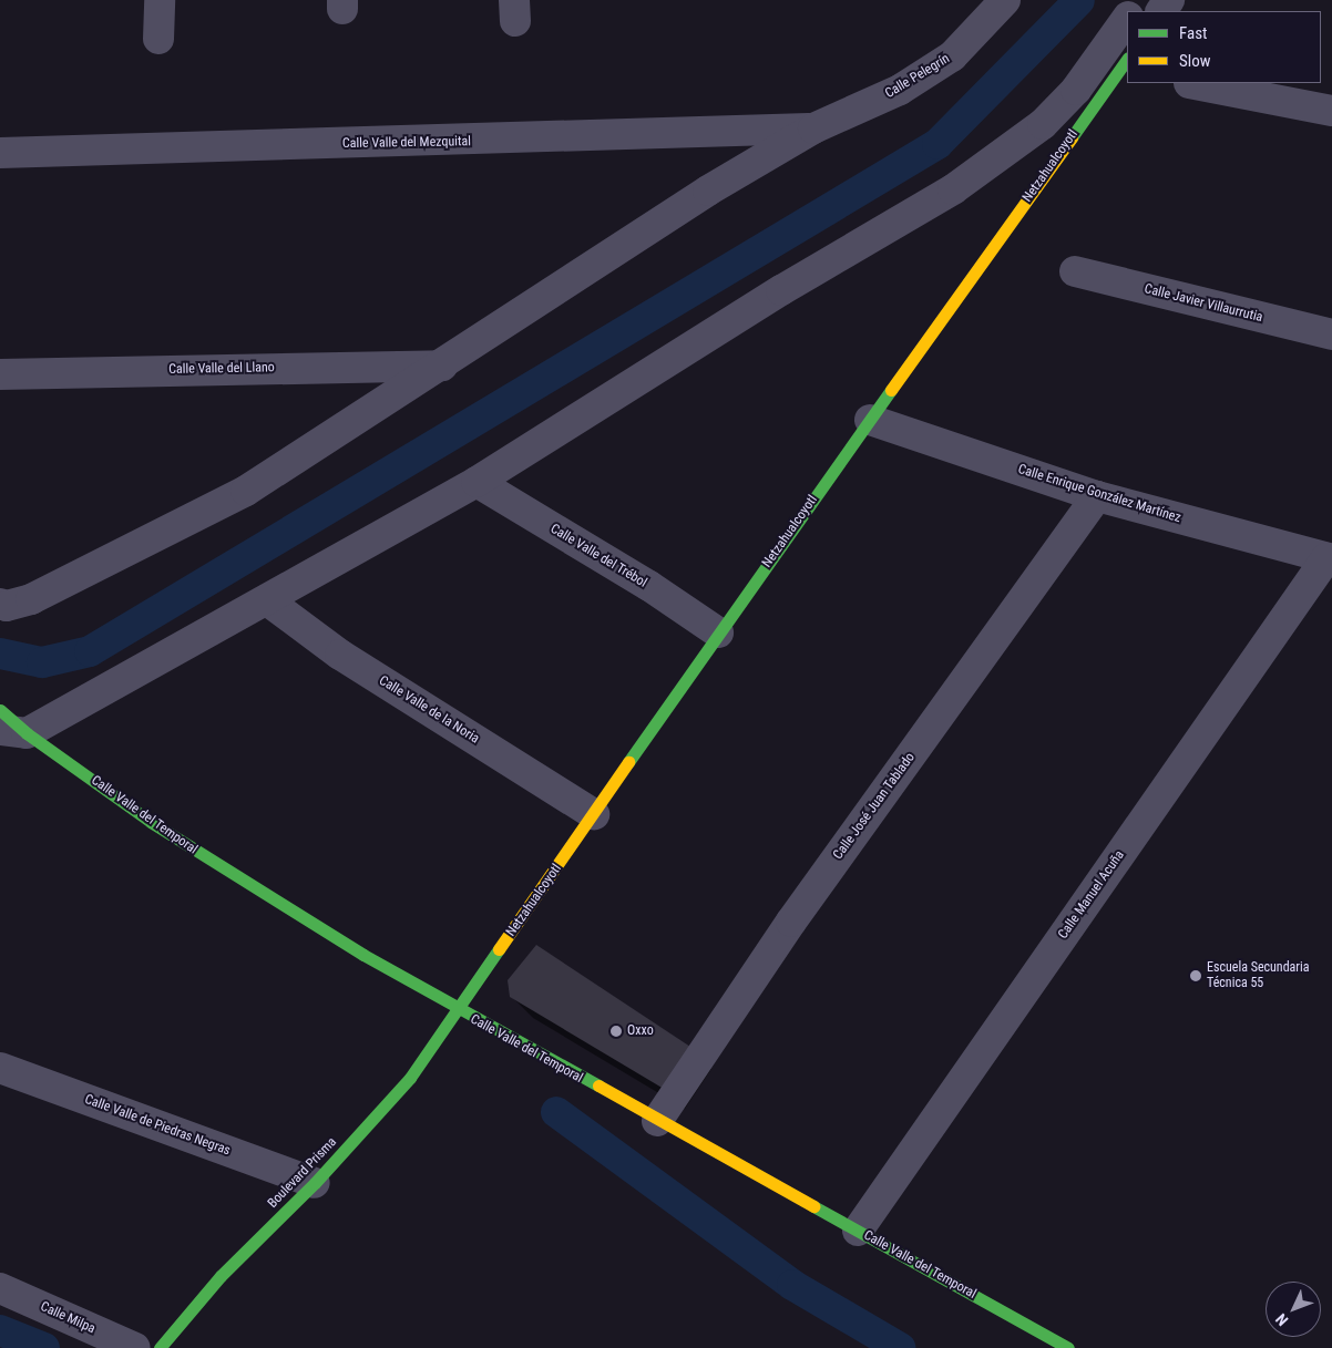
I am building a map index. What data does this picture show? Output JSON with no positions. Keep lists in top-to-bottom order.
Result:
{
  "streets": {
    "street": [
      "Calle Pelegrín",
      "Calle Valle del Mezquital",
      "Netzahualcoyotl",
      "Calle Javier Villaurrutia",
      "Calle Valle del Llano",
      "Calle Enrique González Martínez",
      "Calle Valle del Trébol",
      "Calle Valle de la Noria",
      "Calle José Juan Tablado",
      "Calle Valle del Temporal",
      "Calle Manuel Acuña",
      "Calle Valle de Piedras Negras",
      "Boulevard Prisma",
      "Calle Milpa"
    ]
  },
  "crossings": [
    ["Calle Pelegrín", "Calle Valle del Mezquital"],
    ["Netzahualcoyotl", "Calle Enrique González Martínez"],
    ["Netzahualcoyotl", "Calle Valle del Trébol"],
    ["Netzahualcoyotl", "Calle Valle de la Noria"],
    ["Netzahualcoyotl", "Calle Valle del Temporal"],
    ["Netzahualcoyotl", "Boulevard Prisma"],
    ["Calle Enrique González Martínez", "Calle José Juan Tablado"],
    ["Calle Enrique González Martínez", "Calle Manuel Acuña"],
    ["Calle José Juan Tablado", "Calle Valle del Temporal"],
    ["Calle Valle del Temporal", "Calle Manuel Acuña"],
    ["Calle Valle del Temporal", "Boulevard Prisma"],
    ["Calle Valle de Piedras Negras", "Boulevard Prisma"]
  ],
  "places": ["Escuela Secundaria Técnica 55", "Oxxo"],
  "legend": ["Fast", "Slow"],
  "north": "bottom left"
}
